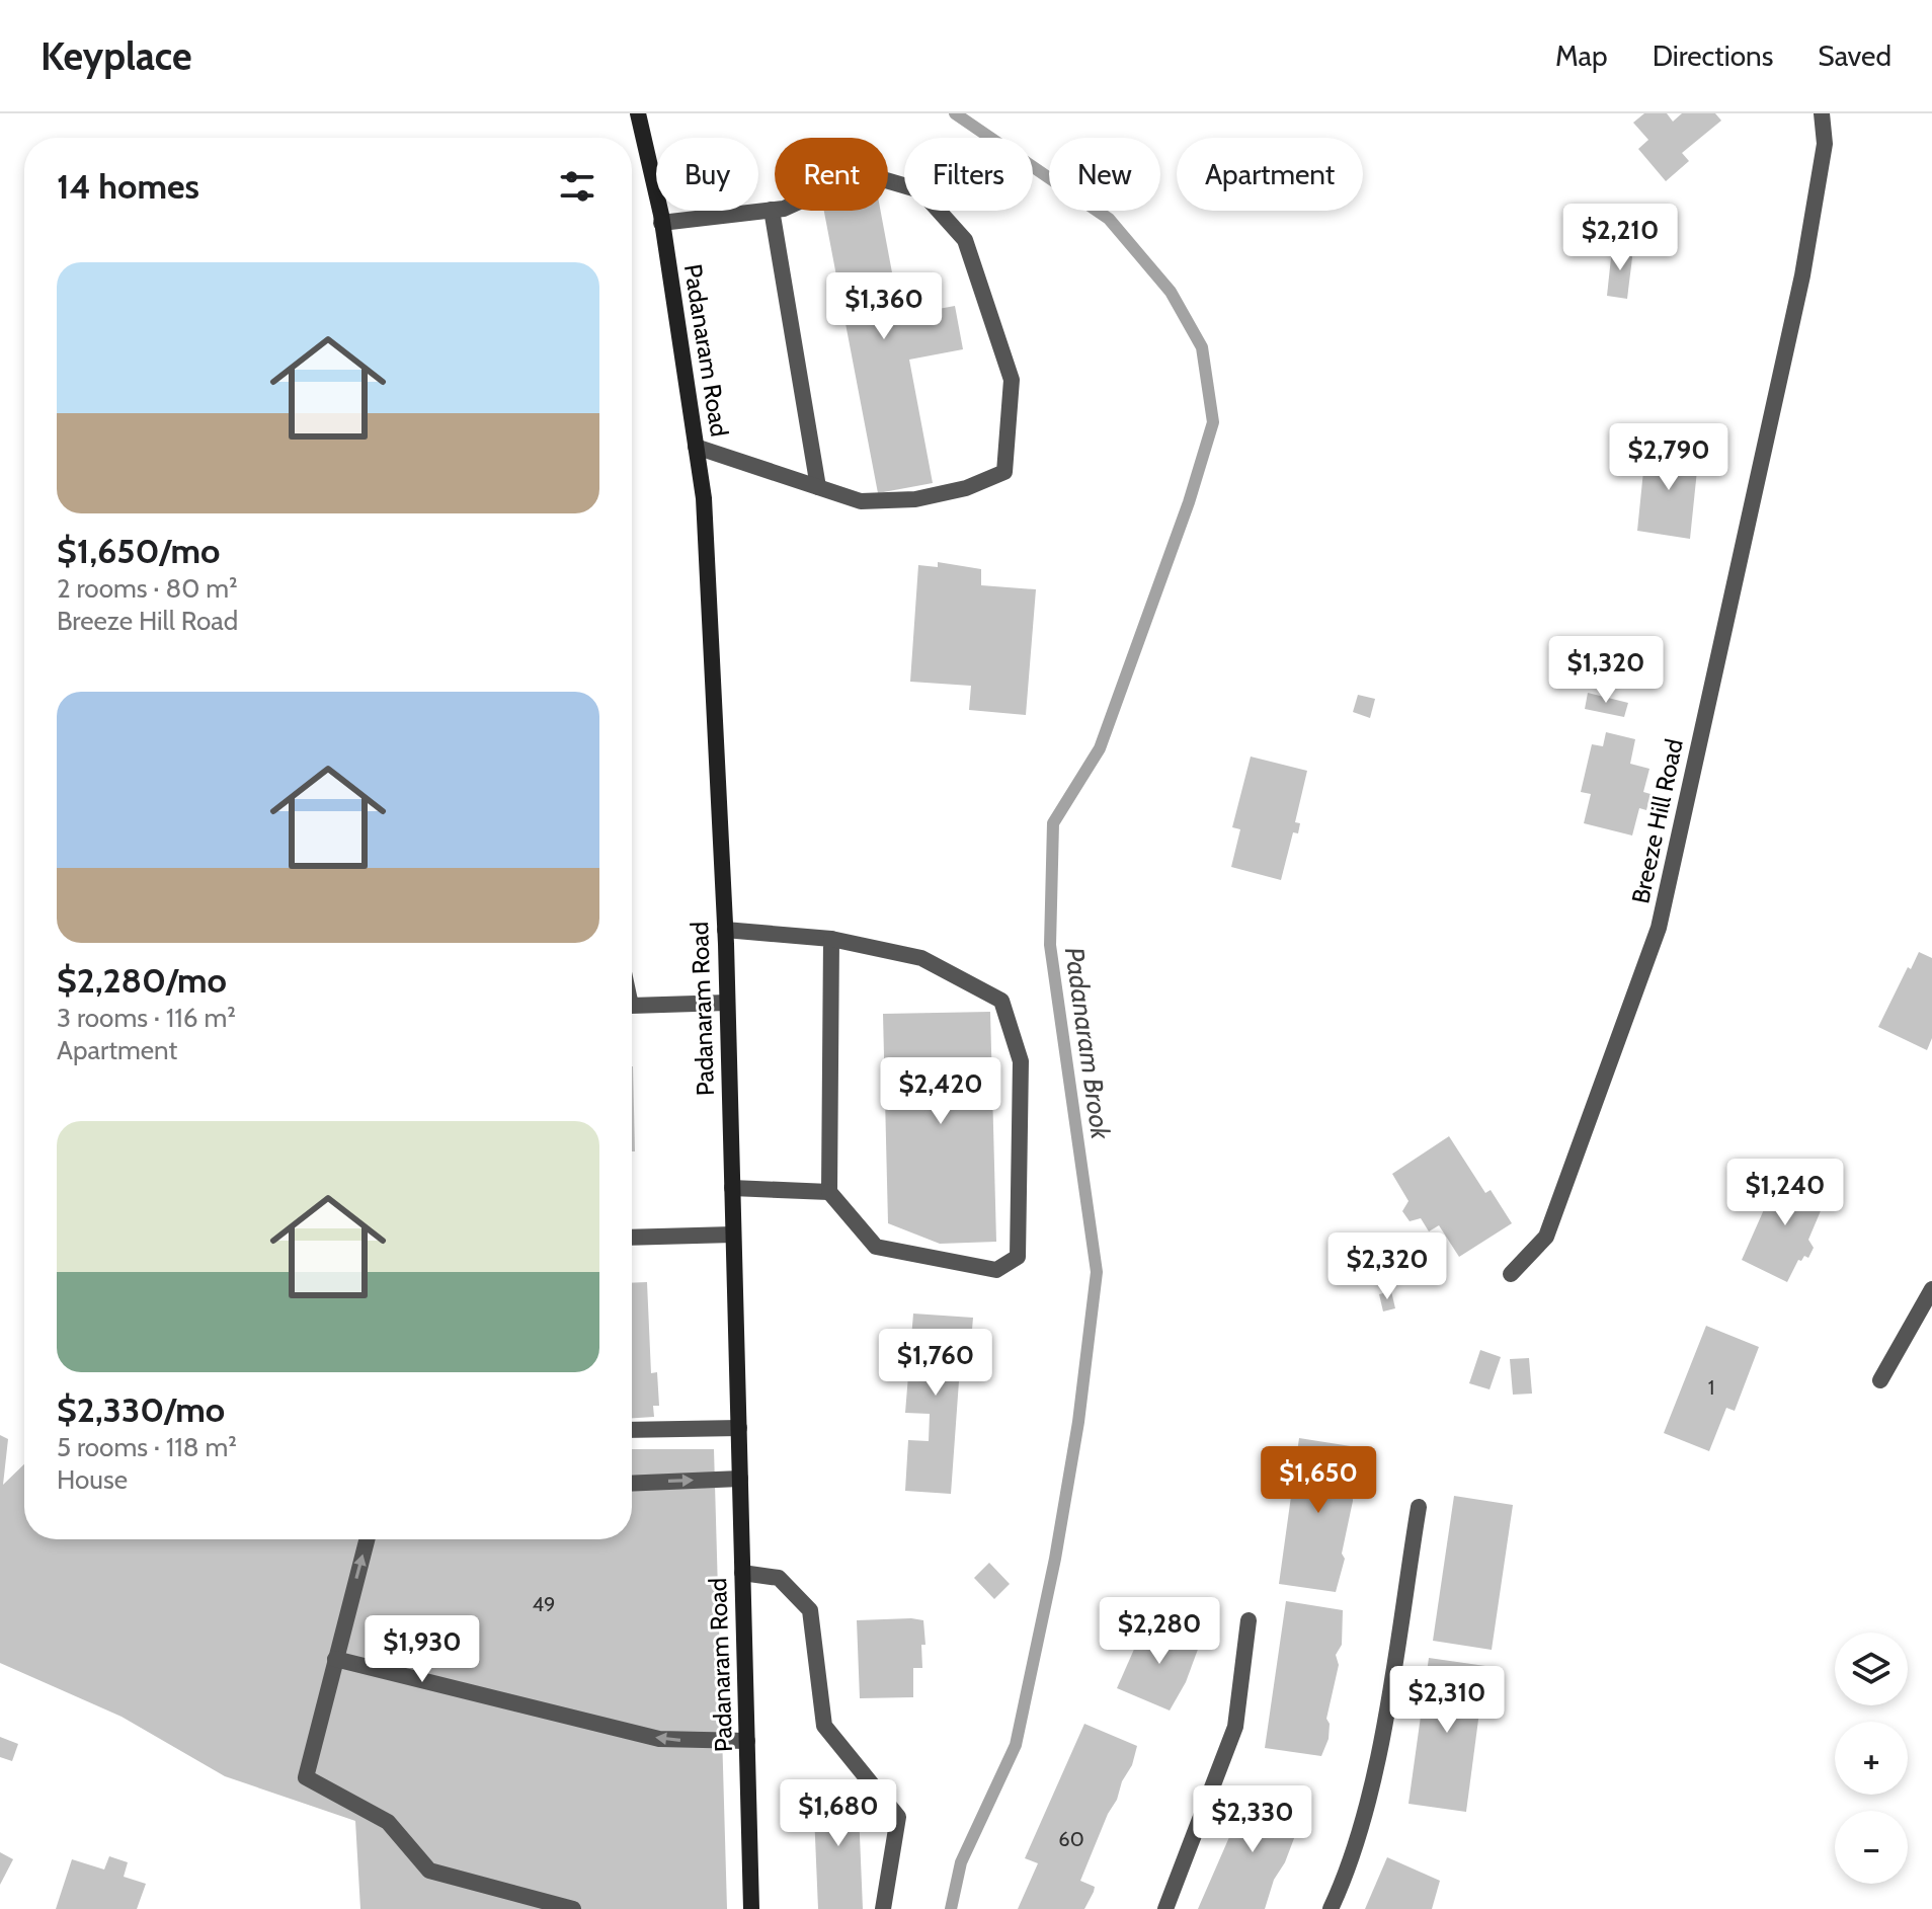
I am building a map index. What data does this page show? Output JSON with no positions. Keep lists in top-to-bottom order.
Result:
{
  "streets": {
    "main road": ["Padanaram Road"],
    "street": ["Breeze Hill Road"]
  },
  "water": ["Padanaram Brook"],
  "house_numbers": ["1", "49", "60"],
  "page": {
    "header": "Keyplace",
    "nav": ["Map", "Directions", "Saved"],
    "chip": [
      "Buy",
      "Rent",
      "Filters",
      "New",
      "Apartment"
    ],
    "heading": "14 homes",
    "price": [
      "$2,210",
      "$1,360",
      "$2,790",
      "$1,320",
      "$2,420",
      "$1,240",
      "$2,320",
      "$1,760",
      "$1,650",
      "$2,280",
      "$1,930",
      "$2,310",
      "$1,680",
      "$2,330"
    ],
    "list": [
      {
        "name": "$1,650/mo",
        "note": "2 rooms · 80 m² · Breeze Hill Road"
      },
      {
        "name": "$2,280/mo",
        "note": "3 rooms · 116 m² · Apartment"
      },
      {
        "name": "$2,330/mo",
        "note": "5 rooms · 118 m² · House"
      }
    ],
    "map_buttons": ["+", "−"]
  }
}
